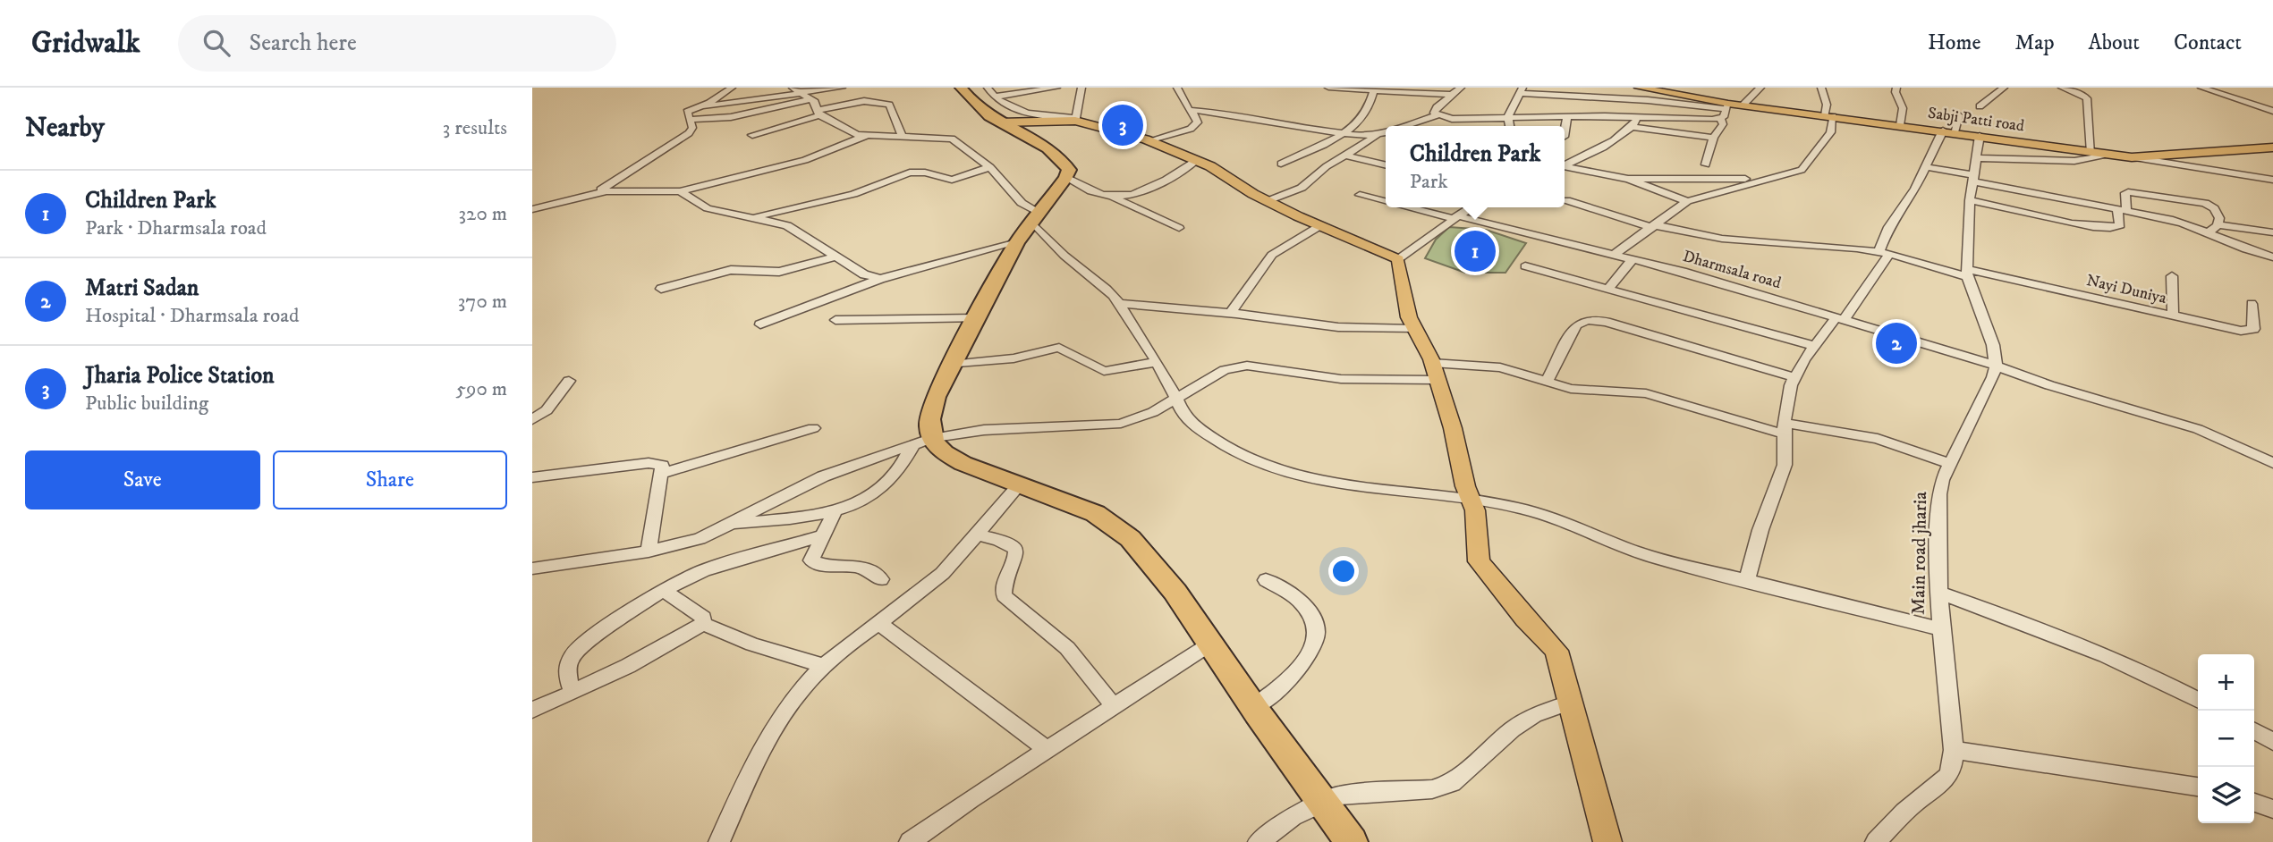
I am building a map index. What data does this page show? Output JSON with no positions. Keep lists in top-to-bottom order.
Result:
{
  "streets": {
    "main road": ["Sabji Patti road"],
    "street": ["Dharmsala road", "Nayi Duniya", "Main road jharia"]
  },
  "crossings": [
    ["Dharmsala road", "Main road jharia"]
  ],
  "page": {
    "header": "Gridwalk",
    "search": "Search here",
    "nav": [
      "Home",
      "Map",
      "About",
      "Contact"
    ],
    "heading": ["Nearby", "3 results"],
    "pins": ["3", "1", "2"],
    "popup": ["Children Park", "Park"],
    "list": [
      {
        "mark": "1",
        "name": "Children Park",
        "note": "Park · Dharmsala road",
        "value": "320 m"
      },
      {
        "mark": "2",
        "name": "Matri Sadan",
        "note": "Hospital · Dharmsala road",
        "value": "370 m"
      },
      {
        "mark": "3",
        "name": "Jharia Police Station",
        "note": "Public building",
        "value": "590 m"
      }
    ],
    "buttons": ["Save", "Share"],
    "map_buttons": ["+", "−"]
  }
}
